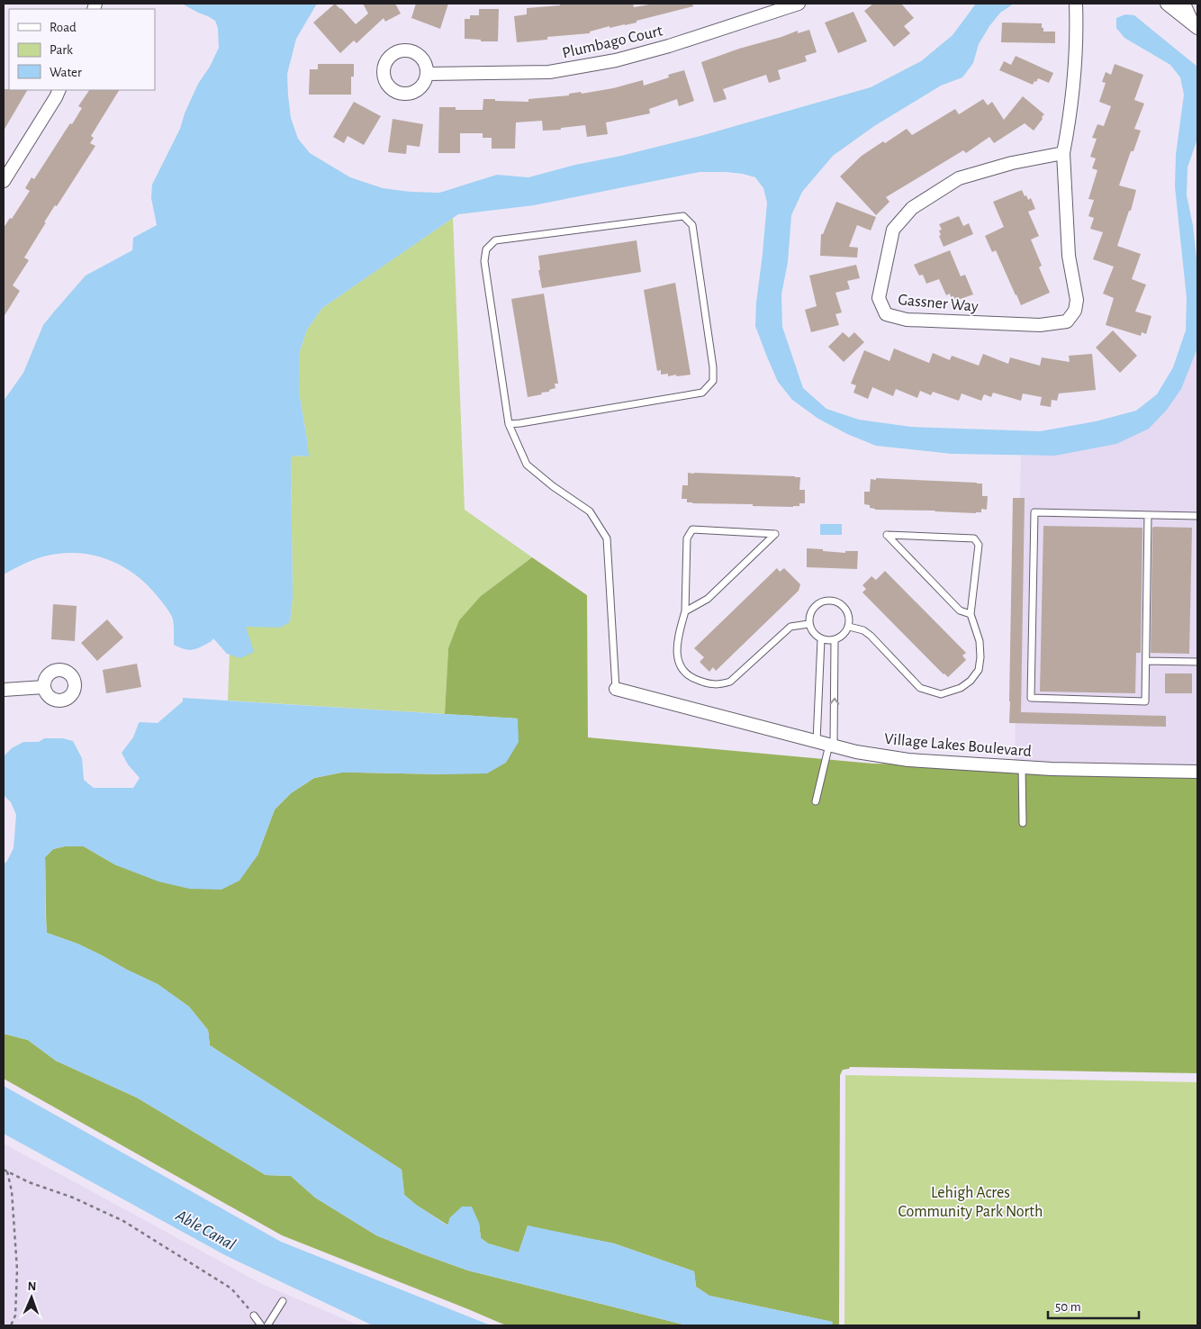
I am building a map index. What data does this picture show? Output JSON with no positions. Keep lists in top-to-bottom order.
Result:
{
  "streets": {
    "street": ["Plumbago Court", "Gassner Way", "Village Lakes Boulevard"]
  },
  "water": ["Able Canal"],
  "parks": ["Lehigh Acres Community Park North"],
  "legend": ["Road", "Park", "Water"],
  "scale_bar": "50 m",
  "north": "top"
}
